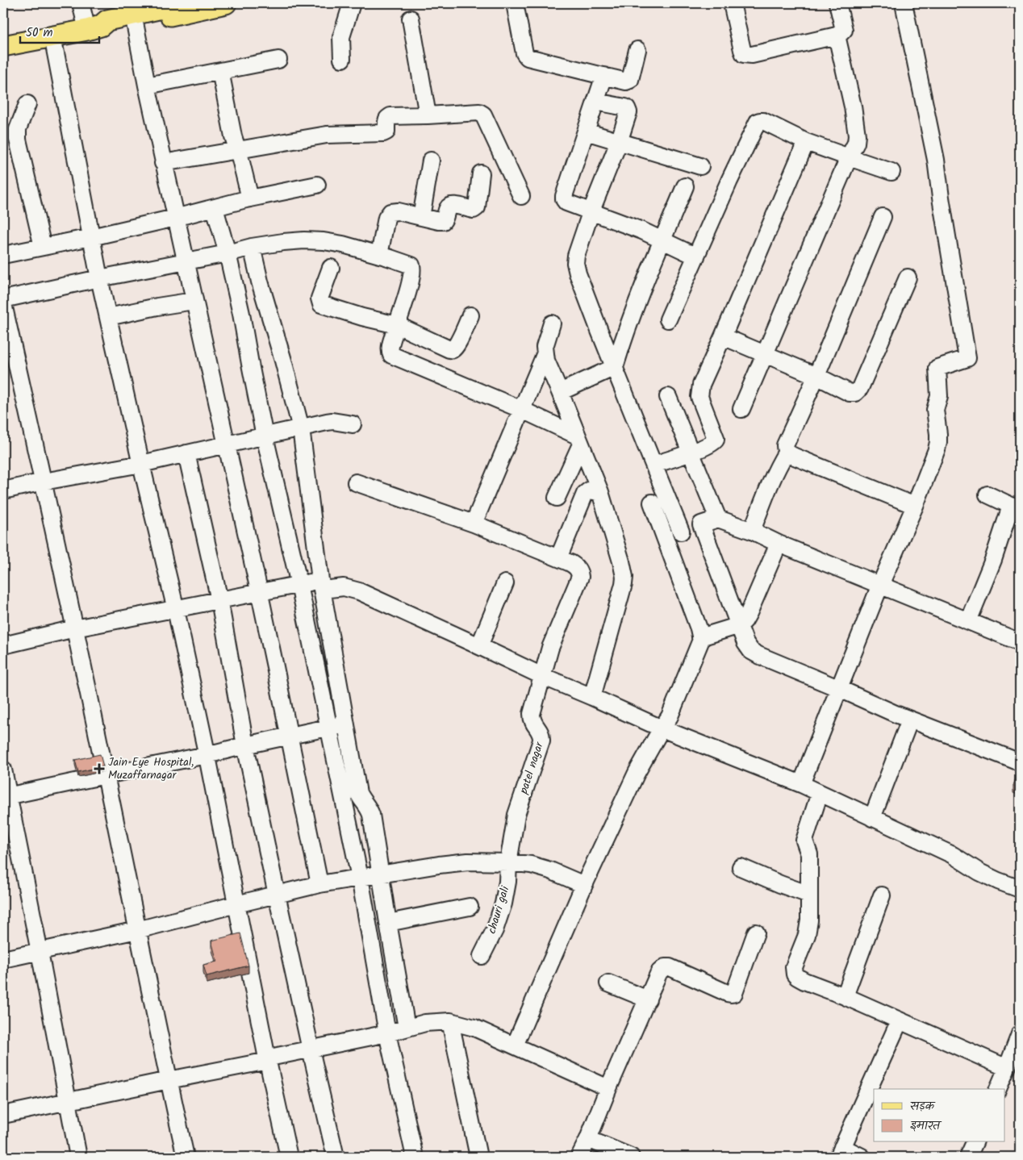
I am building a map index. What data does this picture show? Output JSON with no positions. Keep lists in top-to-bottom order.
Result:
{
  "streets": {
    "street": ["patel nagar", "chauri gali"]
  },
  "crossings": [
    ["patel nagar", "chauri gali"]
  ],
  "places": {
    "health": ["Jain Eye Hospital, Muzaffarnagar"]
  },
  "legend": ["सड़क", "इमारत"],
  "scale_bar": "50 m"
}
